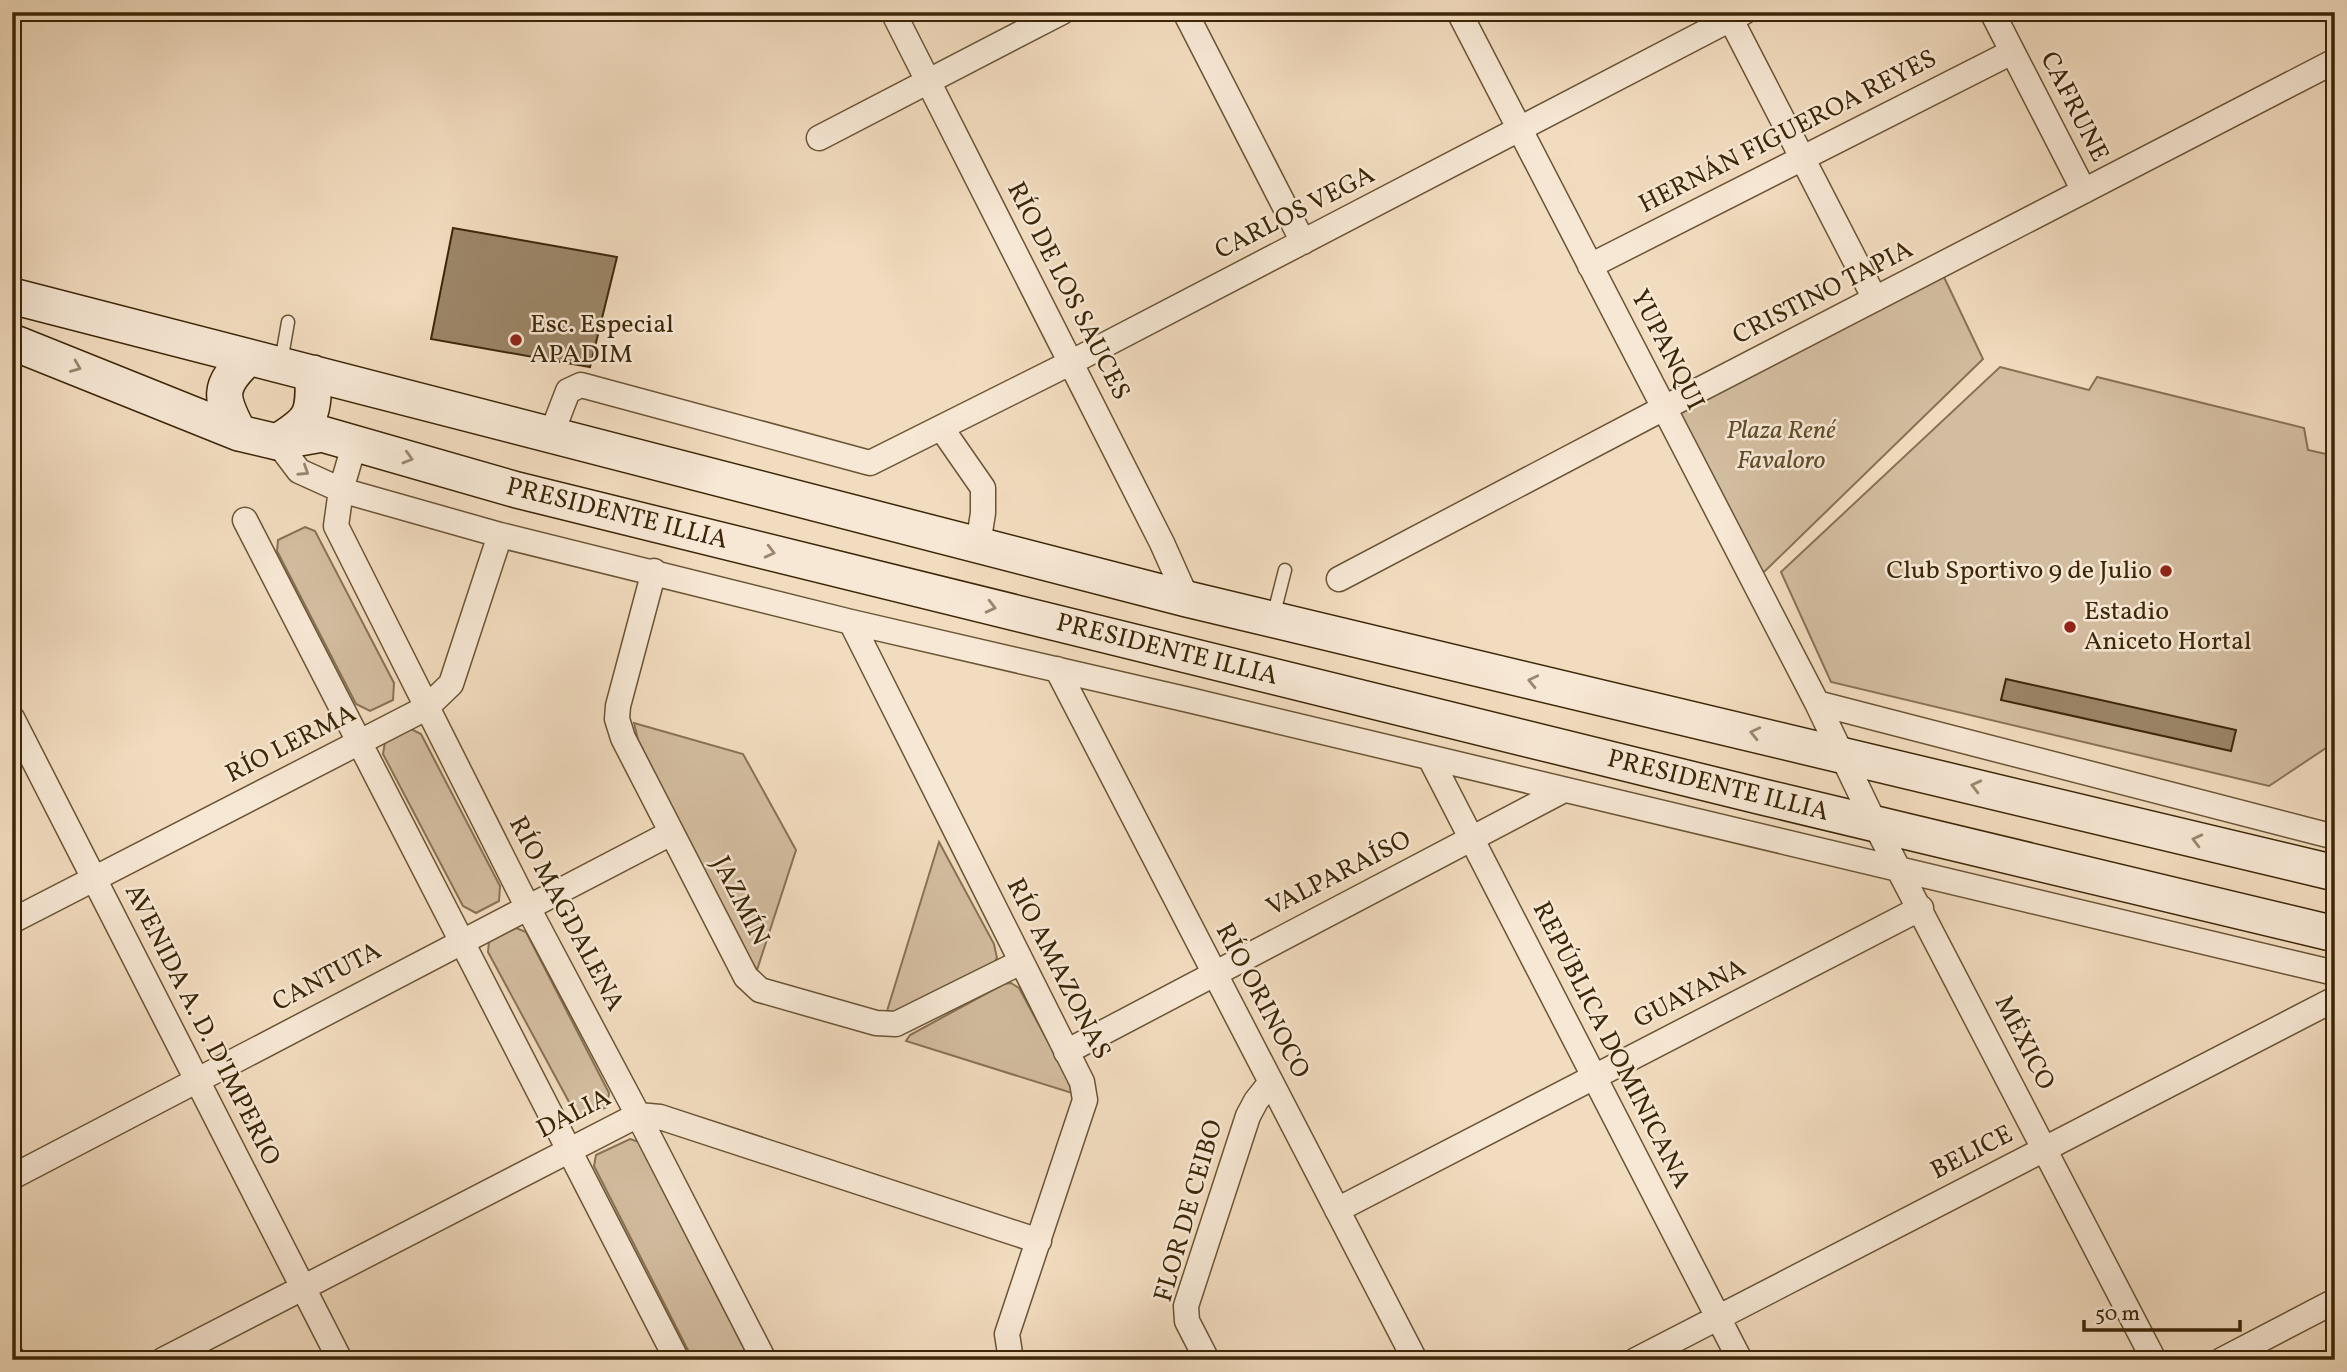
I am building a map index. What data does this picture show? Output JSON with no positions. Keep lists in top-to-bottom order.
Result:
{
  "streets": {
    "main road": ["PRESIDENTE ILLIA"],
    "street": [
      "CAFRUNE",
      "HERNÁN FIGUEROA REYES",
      "CARLOS VEGA",
      "RÍO DE LOS SAUCES",
      "CRISTINO TAPIA",
      "YUPANQUI",
      "RÍO LERMA",
      "VALPARAÍSO",
      "JAZMÍN",
      "RÍO MAGDALENA",
      "RÍO AMAZONAS",
      "CANTUTA",
      "GUAYANA",
      "RÍO ORINOCO",
      "AVENIDA A. D. D'IMPERIO",
      "MÉXICO",
      "REPÚBLICA DOMINICANA",
      "DALIA",
      "BELICE",
      "FLOR DE CEIBO"
    ]
  },
  "crossings": [
    ["CAFRUNE", "HERNÁN FIGUEROA REYES"],
    ["CAFRUNE", "CRISTINO TAPIA"],
    ["HERNÁN FIGUEROA REYES", "YUPANQUI"],
    ["CARLOS VEGA", "RÍO DE LOS SAUCES"],
    ["CARLOS VEGA", "YUPANQUI"],
    ["CARLOS VEGA", "PRESIDENTE ILLIA"],
    ["RÍO DE LOS SAUCES", "PRESIDENTE ILLIA"],
    ["CRISTINO TAPIA", "YUPANQUI"],
    ["YUPANQUI", "PRESIDENTE ILLIA"],
    ["YUPANQUI", "MÉXICO"],
    ["PRESIDENTE ILLIA", "RÍO MAGDALENA"],
    ["PRESIDENTE ILLIA", "MÉXICO"],
    ["RÍO LERMA", "RÍO MAGDALENA"],
    ["RÍO LERMA", "AVENIDA A. D. D'IMPERIO"],
    ["VALPARAÍSO", "RÍO AMAZONAS"],
    ["VALPARAÍSO", "RÍO ORINOCO"],
    ["VALPARAÍSO", "REPÚBLICA DOMINICANA"],
    ["JAZMÍN", "RÍO AMAZONAS"],
    ["JAZMÍN", "CANTUTA"],
    ["RÍO MAGDALENA", "CANTUTA"],
    ["RÍO MAGDALENA", "DALIA"],
    ["RÍO AMAZONAS", "DALIA"],
    ["CANTUTA", "AVENIDA A. D. D'IMPERIO"],
    ["GUAYANA", "RÍO ORINOCO"],
    ["GUAYANA", "MÉXICO"],
    ["GUAYANA", "REPÚBLICA DOMINICANA"],
    ["RÍO ORINOCO", "FLOR DE CEIBO"],
    ["AVENIDA A. D. D'IMPERIO", "DALIA"],
    ["MÉXICO", "BELICE"],
    ["REPÚBLICA DOMINICANA", "BELICE"]
  ],
  "parks": ["Plaza René Favaloro"],
  "places": ["Esc. Especial APADIM", "Club Sportivo 9 de Julio", "Estadio Aniceto Hortal"],
  "scale_bar": "50 m"
}
